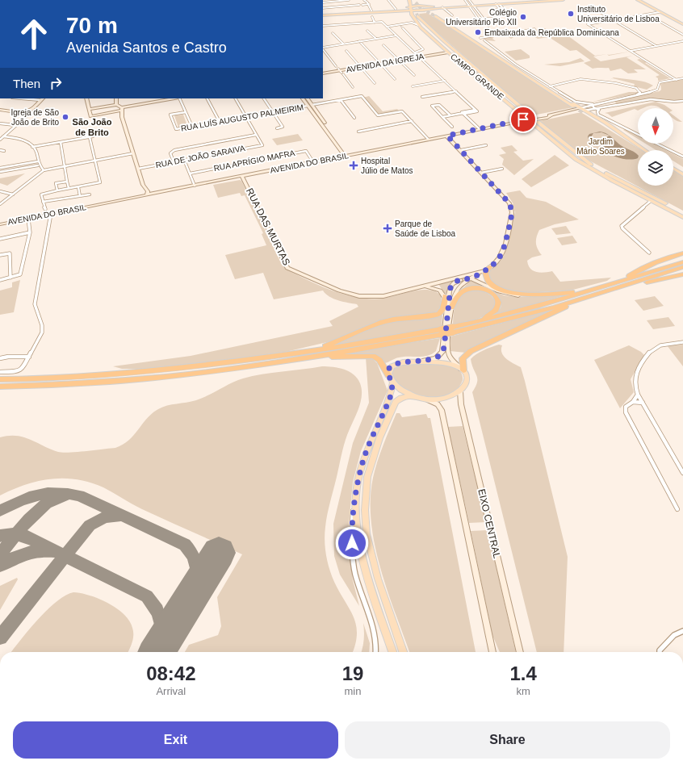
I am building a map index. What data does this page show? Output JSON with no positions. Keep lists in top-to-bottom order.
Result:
{
  "streets": {
    "main road": ["CAMPO GRANDE"],
    "street": [
      "AVENIDA DA IGREJA",
      "RUA LUÍS AUGUSTO PALMEIRIM",
      "RUA DE JOÃO SARAIVA",
      "RUA APRÍGIO MAFRA",
      "AVENIDA DO BRASIL",
      "RUA DAS MURTAS",
      "EIXO CENTRAL"
    ]
  },
  "crossings": [
    ["AVENIDA DA IGREJA", "CAMPO GRANDE"],
    ["CAMPO GRANDE", "AVENIDA DO BRASIL"],
    ["RUA APRÍGIO MAFRA", "AVENIDA DO BRASIL"],
    ["AVENIDA DO BRASIL", "RUA DAS MURTAS"]
  ],
  "districts": ["São João de Brito"],
  "parks": ["Jardim Mário Soares"],
  "places": {
    "other": [
      "Instituto Universitário de Lisboa",
      "Colégio Universitário Pio XII",
      "Embaixada da República Dominicana",
      "Igreja de São João de Brito"
    ],
    "health": ["Hospital Júlio de Matos", "Parque de Saúde de Lisboa"]
  },
  "north": "bottom",
  "page": {
    "turn": ["70 m", "Avenida Santos e Castro"],
    "then": "Then",
    "eta": [
      "08:42",
      "Arrival",
      "19",
      "min",
      "1.4",
      "km"
    ],
    "buttons": ["Exit", "Share"]
  }
}
